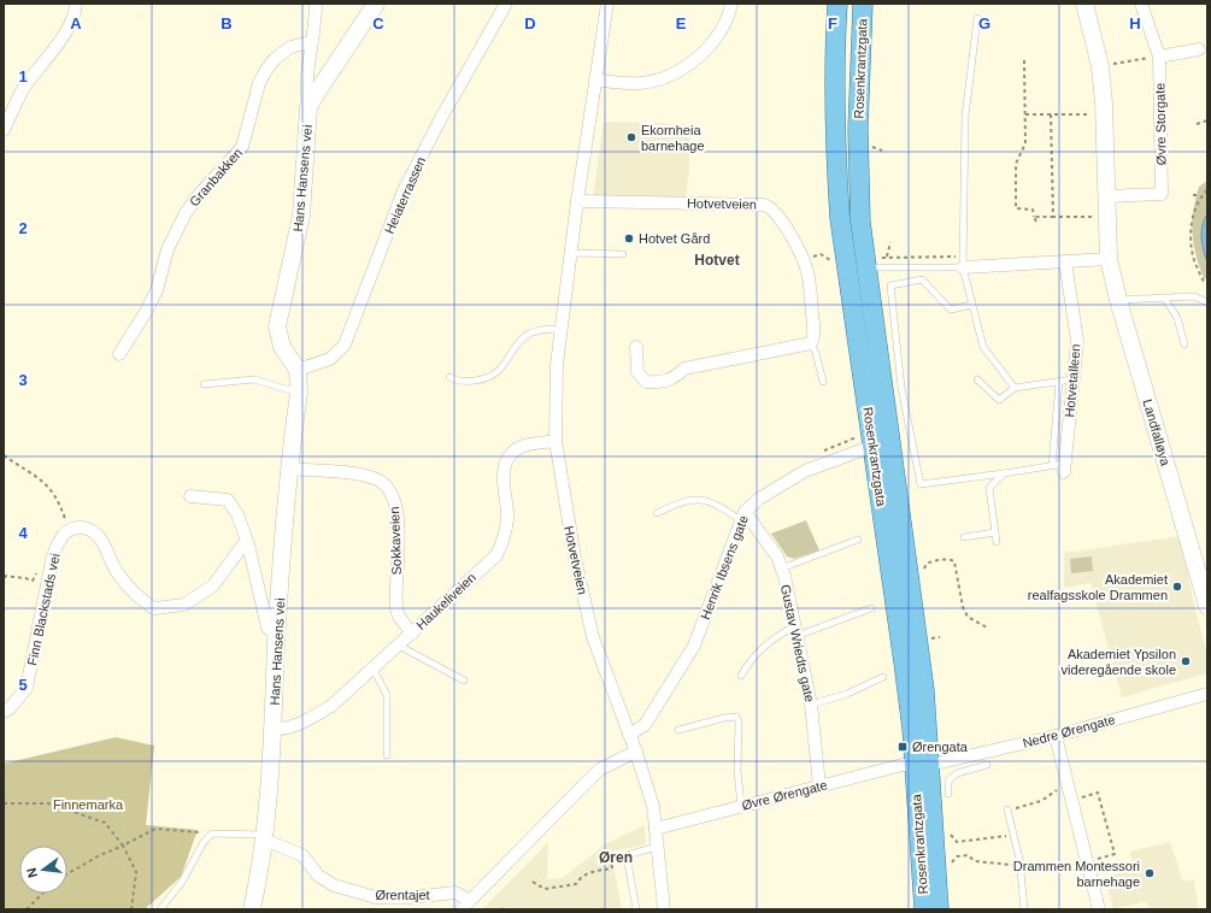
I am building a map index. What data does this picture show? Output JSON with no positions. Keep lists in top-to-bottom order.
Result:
{
  "streets": {
    "main road": ["Rosenkrantzgata", "Hans Hansens vei", "Landfalløya"],
    "street": [
      "Øvre Storgate",
      "Granbakken",
      "Heiaterrassen",
      "Hotvetveien",
      "Hotvetalleen",
      "Sokkaveien",
      "Henrik Ibsens gate",
      "Haukeliveien",
      "Finn Blackstads vei",
      "Gustav Wriedts gate",
      "Nedre Ørengate",
      "Øvre Ørengate",
      "Ørentajet"
    ]
  },
  "crossings": [
    ["Rosenkrantzgata", "Henrik Ibsens gate"],
    ["Rosenkrantzgata", "Nedre Ørengate"],
    ["Rosenkrantzgata", "Øvre Ørengate"],
    ["Hans Hansens vei", "Heiaterrassen"],
    ["Hans Hansens vei", "Sokkaveien"],
    ["Hans Hansens vei", "Haukeliveien"],
    ["Hans Hansens vei", "Ørentajet"],
    ["Hotvetveien", "Henrik Ibsens gate"],
    ["Hotvetveien", "Haukeliveien"],
    ["Hotvetveien", "Øvre Ørengate"],
    ["Sokkaveien", "Haukeliveien"],
    ["Henrik Ibsens gate", "Gustav Wriedts gate"],
    ["Gustav Wriedts gate", "Øvre Ørengate"],
    ["Nedre Ørengate", "Øvre Ørengate"]
  ],
  "districts": ["Hotvet", "Øren"],
  "parks": ["Finnemarka"],
  "places": {
    "other": [
      "Ekornheia barnehage",
      "Hotvet Gård",
      "Akademiet realfagsskole Drammen",
      "Akademiet Ypsilon videregående skole",
      "Drammen Montessori barnehage"
    ],
    "transit": ["Ørengata"]
  },
  "north": "left",
  "grid": {
    "columns": [
      "A",
      "B",
      "C",
      "D",
      "E",
      "F",
      "G",
      "H"
    ],
    "rows": [
      "1",
      "2",
      "3",
      "4",
      "5"
    ]
  }
}
